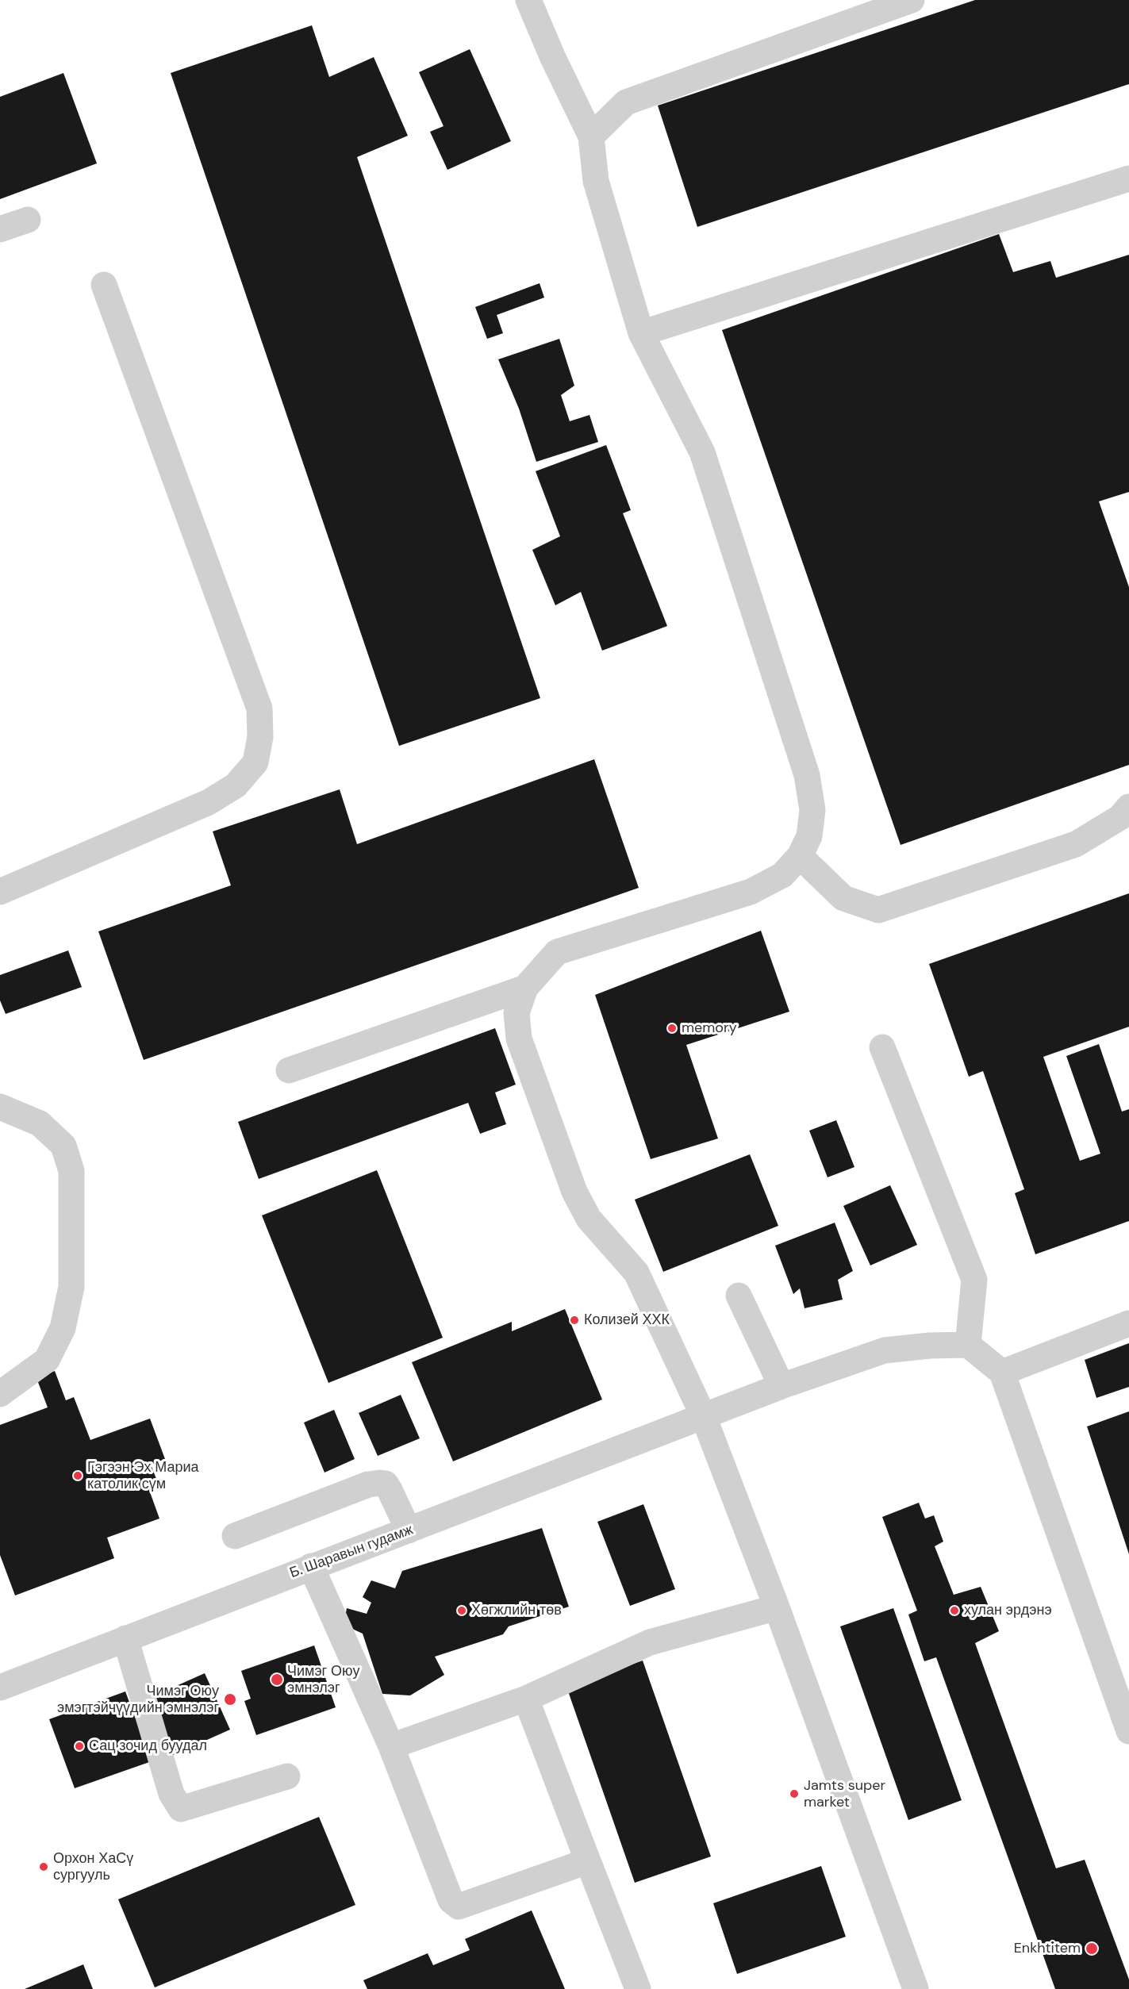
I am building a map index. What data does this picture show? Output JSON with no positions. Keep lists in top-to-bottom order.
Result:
{
  "streets": {
    "street": ["Б. Шаравын гудамж"]
  },
  "places": [
    "memory",
    "Колизей ХХК",
    "Гэгээн Эх Мариа католик сүм",
    "Хөгжлийн төв",
    "хулан эрдэнэ",
    "Чимэг Оюу эмнэлэг",
    "Чимэг Оюу эмэгтэйчүүдийн эмнэлэг",
    "Сац зочид буудал",
    "Jamts super market",
    "Орхон ХаСү сургууль",
    "Enkhtitem"
  ]
}
